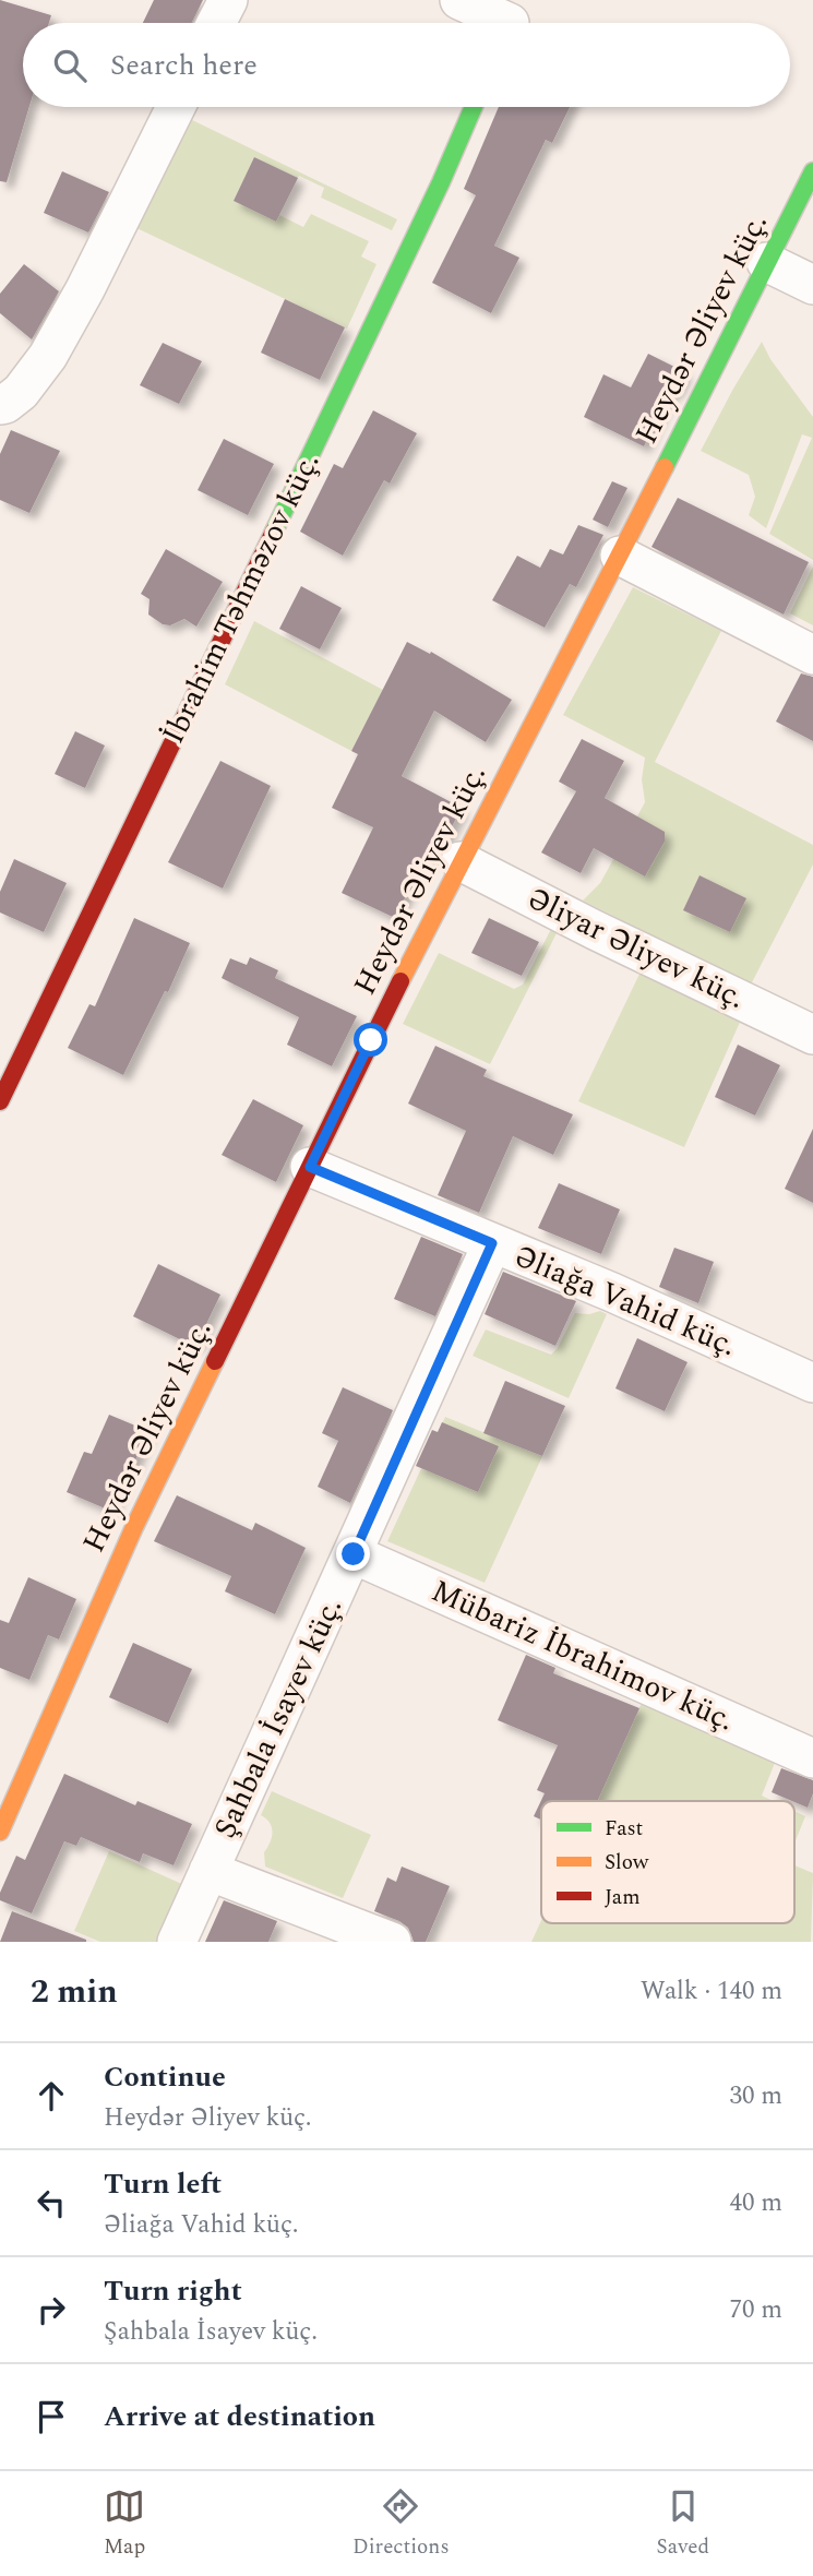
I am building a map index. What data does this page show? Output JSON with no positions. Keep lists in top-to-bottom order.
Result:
{
  "streets": {
    "street": [
      "Heydər Əliyev küç.",
      "İbrahim Təhməzov küç.",
      "Əliyar Əliyev küç.",
      "Əliağa Vahid küç.",
      "Mübariz İbrahimov küç.",
      "Şahbala İsayev küç."
    ]
  },
  "crossings": [
    ["Heydər Əliyev küç.", "Əliyar Əliyev küç."],
    ["Heydər Əliyev küç.", "Əliağa Vahid küç."],
    ["Əliağa Vahid küç.", "Şahbala İsayev küç."],
    ["Mübariz İbrahimov küç.", "Şahbala İsayev küç."]
  ],
  "legend": ["Fast", "Slow", "Jam"],
  "page": {
    "search": "Search here",
    "heading": ["2 min", "Walk · 140 m"],
    "list": [
      ["Continue", "Heydər Əliyev küç.", "30 m"],
      ["Turn left", "Əliağa Vahid küç.", "40 m"],
      ["Turn right", "Şahbala İsayev küç.", "70 m"],
      "Arrive at destination"
    ],
    "nav": ["Map", "Directions", "Saved"]
  }
}
